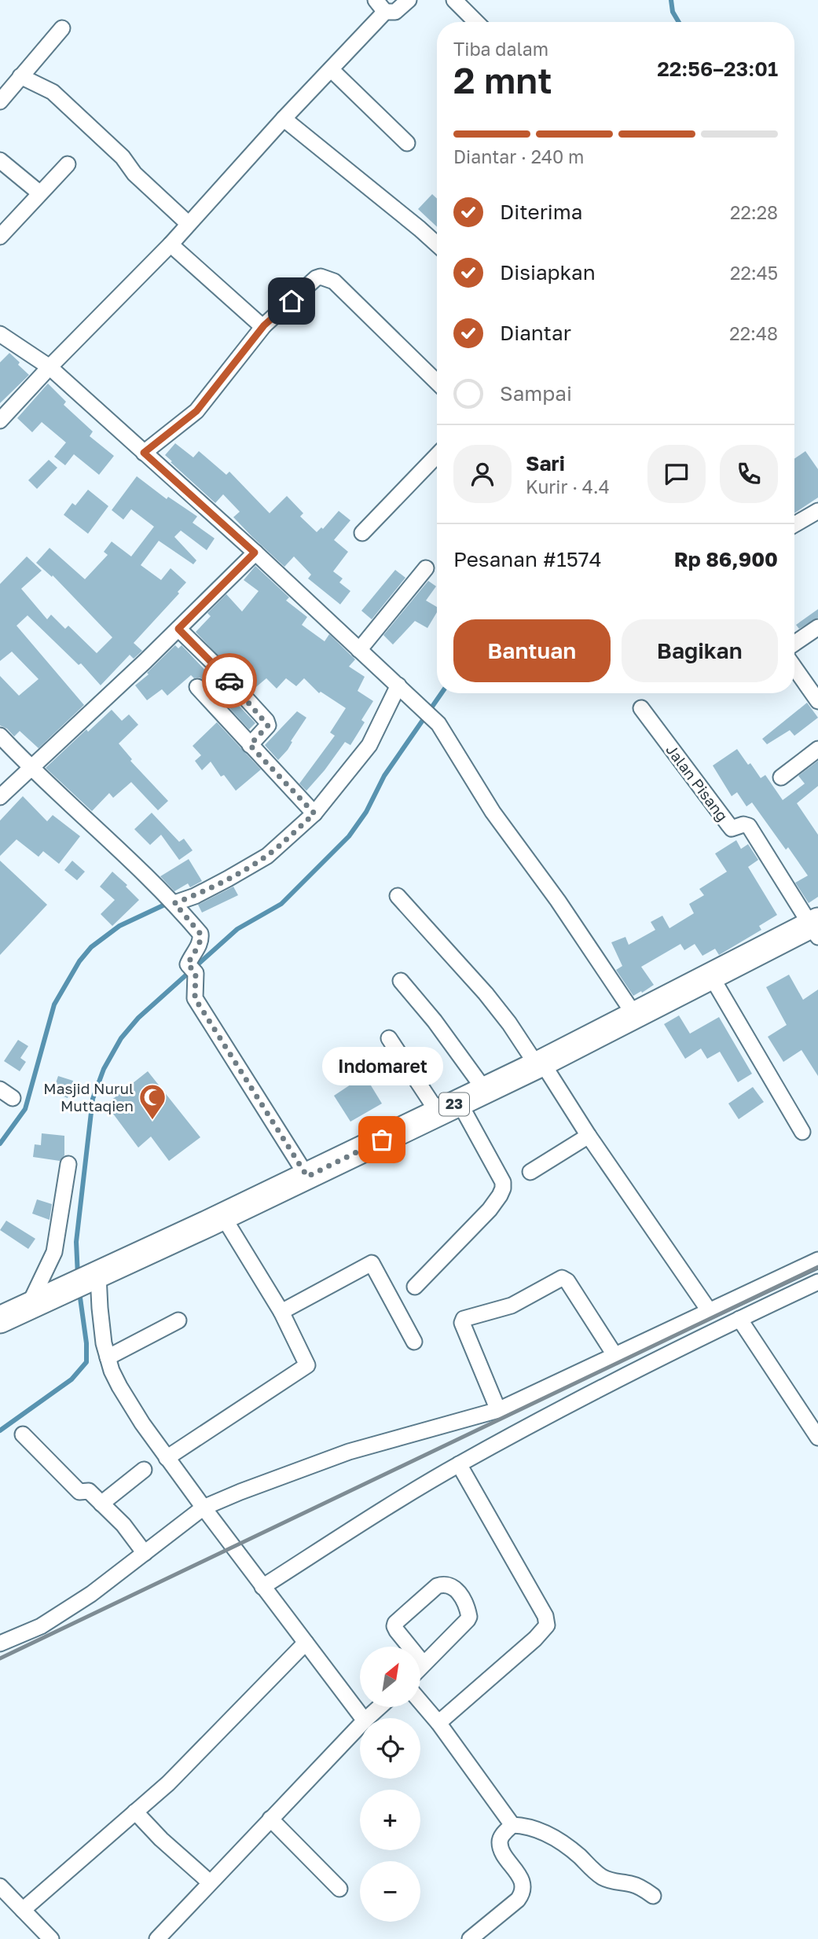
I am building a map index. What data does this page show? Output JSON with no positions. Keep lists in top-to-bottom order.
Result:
{
  "streets": {
    "highway": ["23"],
    "street": ["Jalan Pisang"]
  },
  "crossings": [
    ["Jalan Pisang", "23"]
  ],
  "places": {
    "mosque": ["Masjid Nurul Muttaqien"],
    "other": ["Indomaret"]
  },
  "north": "top right",
  "page": {
    "heading": ["2 mnt", "Tiba dalam", "22:56–23:01"],
    "panel": [
      "Sari",
      "Kurir · 4.4",
      "Pesanan #1574",
      "Rp 86,900"
    ],
    "bar": "Diantar · 240 m",
    "list": [
      ["Diterima", "22:28"],
      ["Disiapkan", "22:45"],
      ["Diantar", "22:48"],
      "Sampai"
    ],
    "buttons": ["Bantuan", "Bagikan"],
    "bubble": "Indomaret",
    "map_buttons": ["+", "−"]
  }
}
